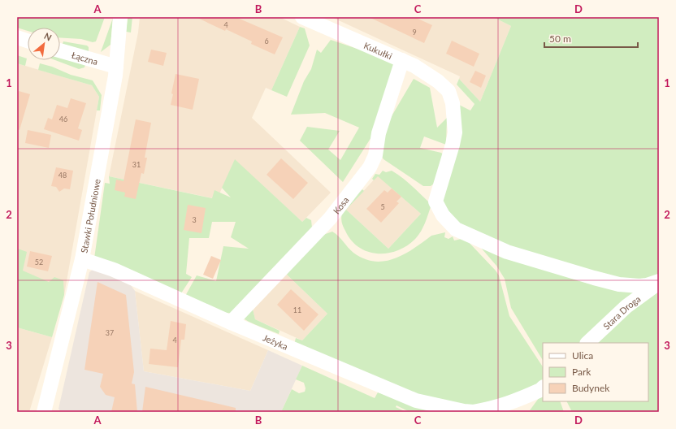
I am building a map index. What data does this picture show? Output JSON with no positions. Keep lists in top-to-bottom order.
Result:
{
  "streets": {
    "street": [
      "Kukułki",
      "Łączna",
      "Kosa",
      "Stawki Południowe",
      "Stara Droga",
      "Jeżyka"
    ]
  },
  "crossings": [
    ["Kukułki", "Kosa"],
    ["Kukułki", "Stara Droga"],
    ["Łączna", "Stawki Południowe"],
    ["Kosa", "Jeżyka"],
    ["Stawki Południowe", "Jeżyka"]
  ],
  "house_numbers": [
    "4",
    "9",
    "6",
    "46",
    "31",
    "48",
    "5",
    "3",
    "52",
    "11",
    "37",
    "4"
  ],
  "legend": ["Ulica", "Park", "Budynek"],
  "scale_bar": "50 m",
  "north": "top right",
  "grid": {
    "columns": [
      "A",
      "B",
      "C",
      "D"
    ],
    "rows": ["1", "2", "3"]
  }
}
